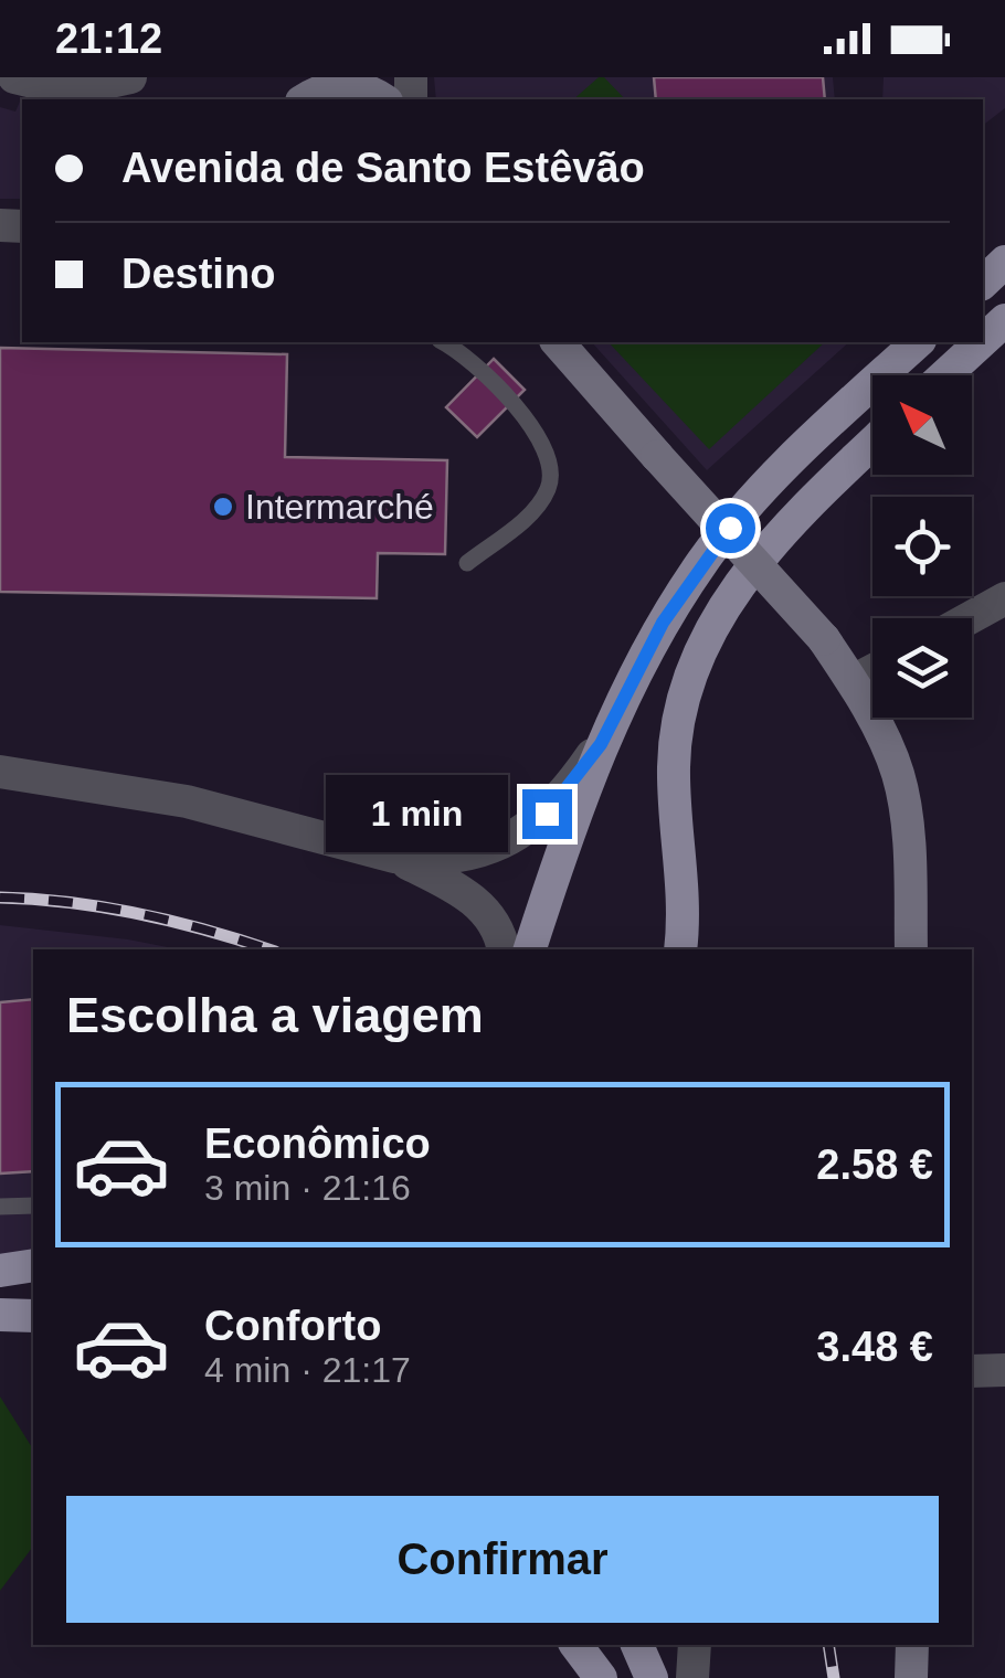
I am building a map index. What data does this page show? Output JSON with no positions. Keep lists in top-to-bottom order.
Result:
{
  "places": ["Intermarché"],
  "north": "top left",
  "page": {
    "status": "21:12",
    "banner": ["Avenida de Santo Estêvão", "Destino"],
    "bubble": "1 min",
    "heading": "Escolha a viagem",
    "list": [
      {
        "name": "Econômico",
        "note": "3 min · 21:16",
        "value": "2.58 €"
      },
      {
        "name": "Conforto",
        "note": "4 min · 21:17",
        "value": "3.48 €"
      }
    ],
    "buttons": "Confirmar"
  }
}
